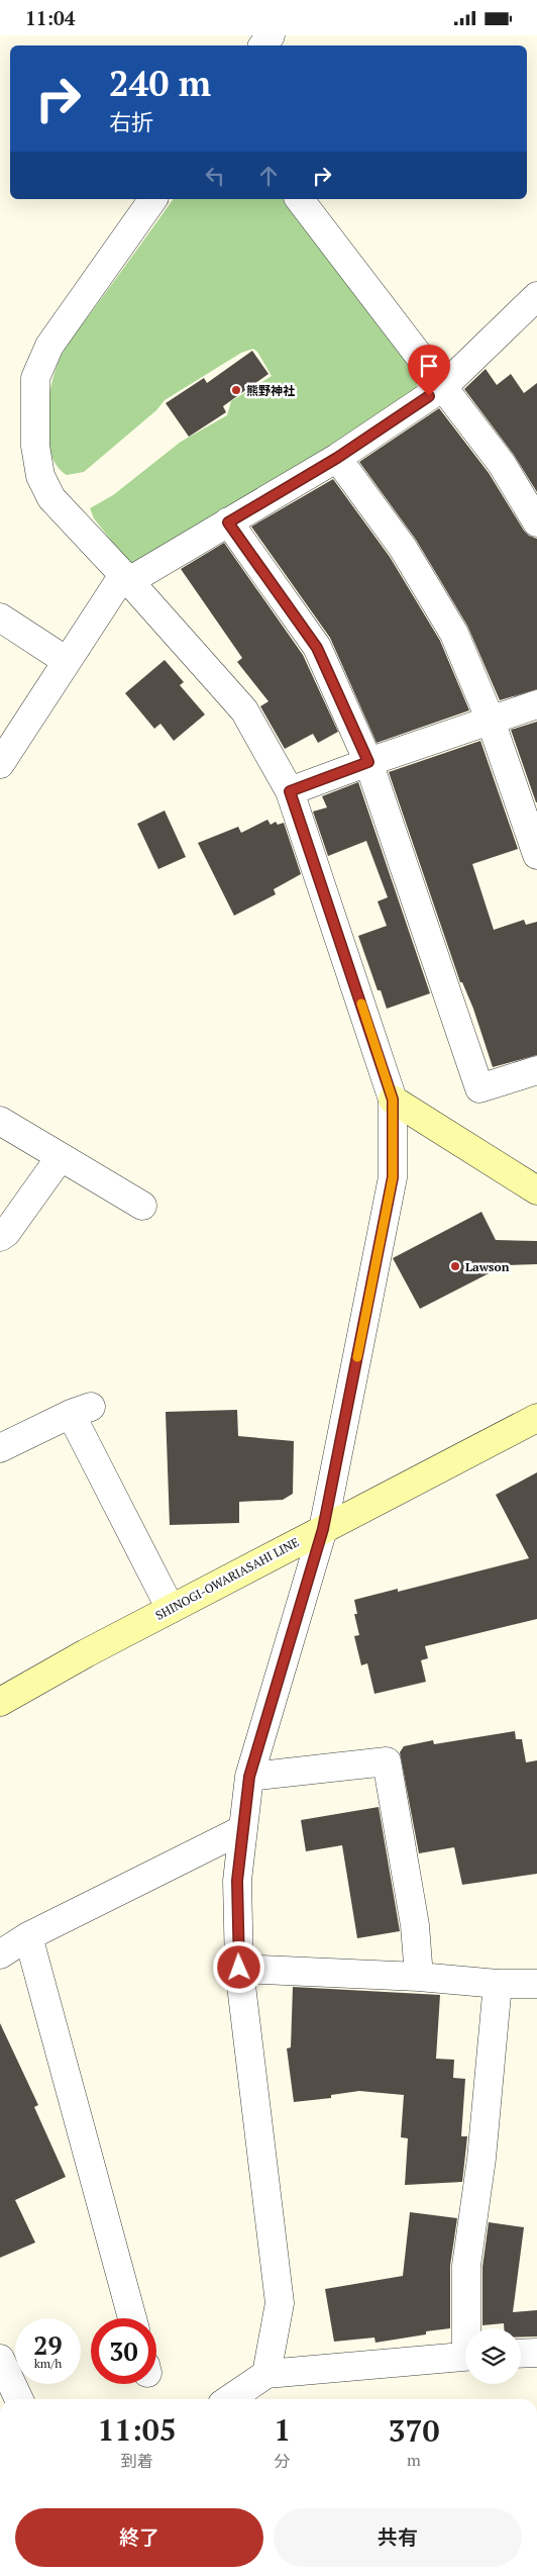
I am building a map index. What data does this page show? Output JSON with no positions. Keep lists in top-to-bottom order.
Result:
{
  "streets": {
    "main road": ["SHINOGI-OWARIASAHI LINE"]
  },
  "places": ["熊野神社", "Lawson"],
  "page": {
    "status": "11:04",
    "turn": ["240 m", "右折"],
    "speed": "29 km/h",
    "limit": "30",
    "eta": [
      "11:05",
      "到着",
      "1",
      "分",
      "370",
      "m"
    ],
    "buttons": ["終了", "共有"]
  }
}
